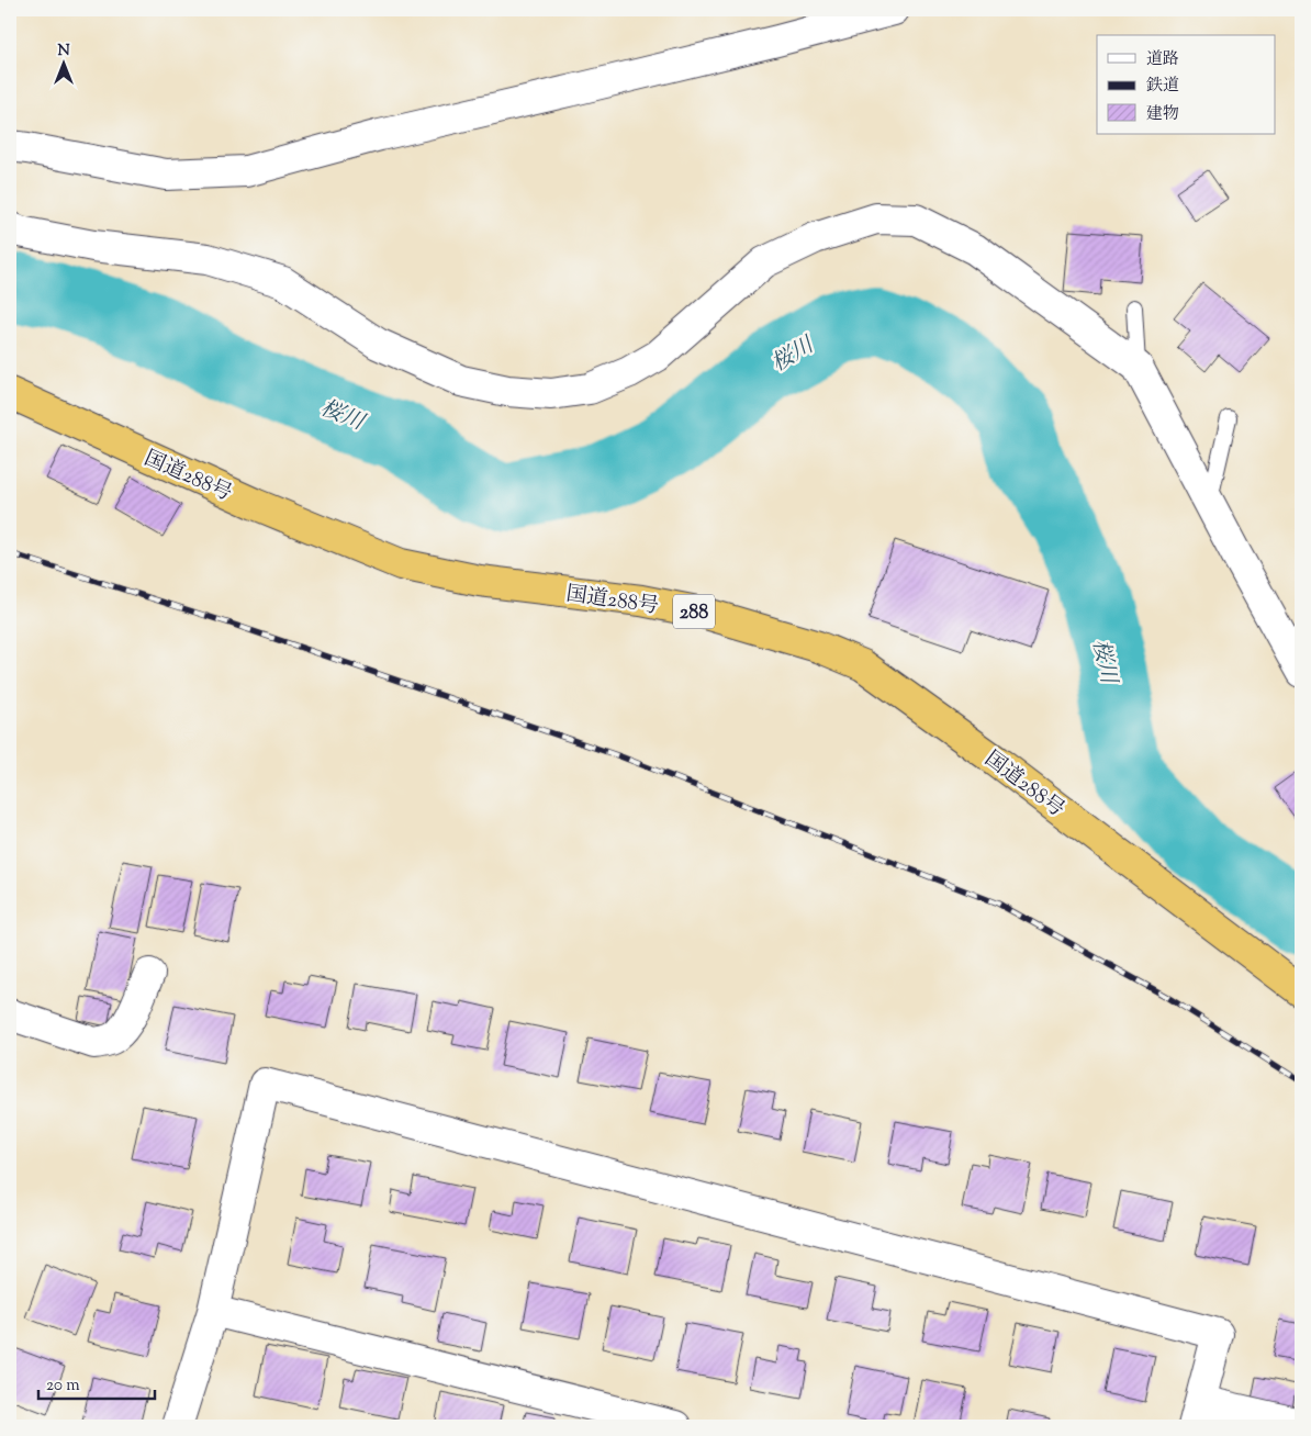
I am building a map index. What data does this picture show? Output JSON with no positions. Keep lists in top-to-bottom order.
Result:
{
  "streets": {
    "highway": ["国道288号", "288"]
  },
  "water": ["桜川"],
  "legend": ["道路", "鉄道", "建物"],
  "scale_bar": "20 m",
  "north": "top"
}
